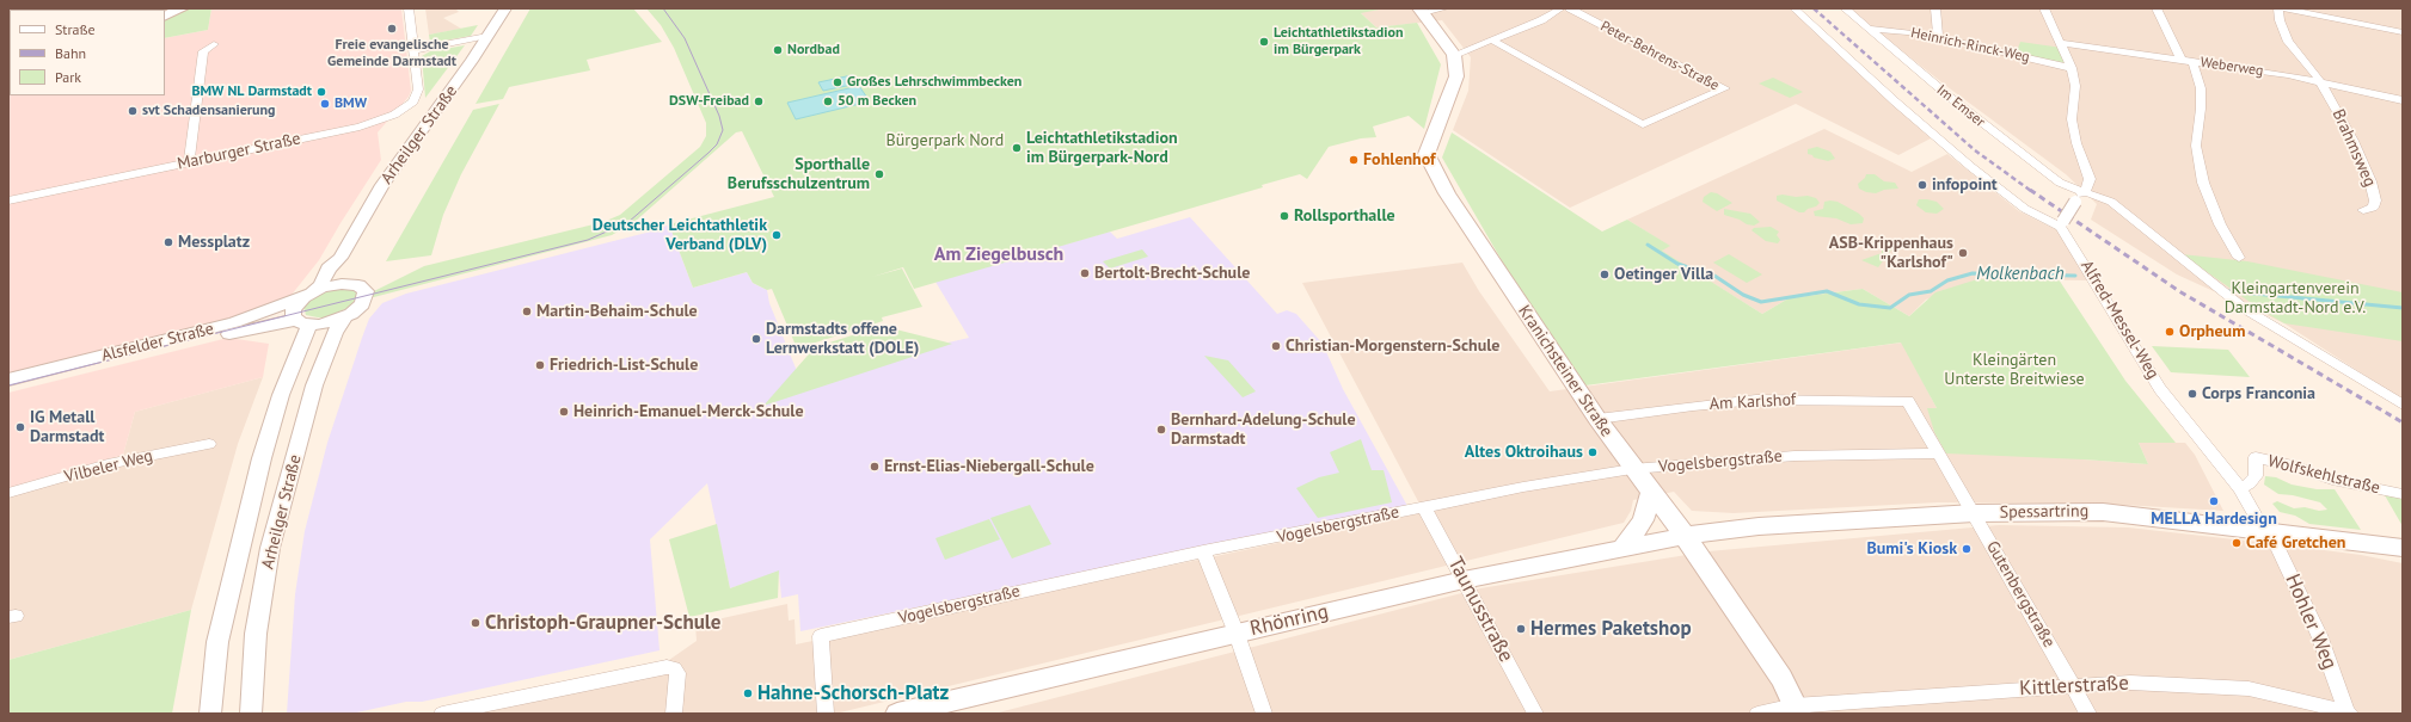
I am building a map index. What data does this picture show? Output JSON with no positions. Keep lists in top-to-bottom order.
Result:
{
  "streets": {
    "main road": ["Kranichsteiner Straße", "Spessartring", "Rhönring"],
    "street": [
      "Heinrich-Rinck-Weg",
      "Peter-Behrens-Straße",
      "Weberweg",
      "Im Emser",
      "Arheilger Straße",
      "Brahmsweg",
      "Marburger Straße",
      "Alfred-Messel-Weg",
      "Alsfelder Straße",
      "Am Karlshof",
      "Vogelsbergstraße",
      "Vilbeler Weg",
      "Wolfskehlstraße",
      "Gutenbergstraße",
      "Taunusstraße",
      "Hohler Weg",
      "Kittlerstraße"
    ]
  },
  "crossings": [
    ["Heinrich-Rinck-Weg", "Im Emser"],
    ["Weberweg", "Brahmsweg"],
    ["Arheilger Straße", "Alsfelder Straße"],
    ["Alfred-Messel-Weg", "Wolfskehlstraße"],
    ["Alfred-Messel-Weg", "Spessartring"],
    ["Alfred-Messel-Weg", "Hohler Weg"],
    ["Kranichsteiner Straße", "Am Karlshof"],
    ["Kranichsteiner Straße", "Vogelsbergstraße"],
    ["Kranichsteiner Straße", "Spessartring"],
    ["Kranichsteiner Straße", "Rhönring"],
    ["Kranichsteiner Straße", "Kittlerstraße"],
    ["Am Karlshof", "Gutenbergstraße"],
    ["Vogelsbergstraße", "Gutenbergstraße"],
    ["Vogelsbergstraße", "Taunusstraße"],
    ["Spessartring", "Gutenbergstraße"],
    ["Spessartring", "Rhönring"],
    ["Spessartring", "Hohler Weg"],
    ["Gutenbergstraße", "Kittlerstraße"],
    ["Taunusstraße", "Rhönring"],
    ["Hohler Weg", "Kittlerstraße"]
  ],
  "districts": ["Am Ziegelbusch"],
  "water": ["Molkenbach"],
  "parks": ["Bürgerpark Nord", "Kleingartenverein Darmstadt-Nord e.V.", "Kleingärten Unterste Breitwiese"],
  "places": [
    "Freie evangelische Gemeinde Darmstadt",
    "Leichtathletikstadion im Bürgerpark",
    "Nordbad",
    "Großes Lehrschwimmbecken",
    "BMW NL Darmstadt",
    "DSW-Freibad",
    "50 m Becken",
    "BMW",
    "svt Schadensanierung",
    "Leichtathletikstadion im Bürgerpark-Nord",
    "Fohlenhof",
    "Sporthalle Berufsschulzentrum",
    "infopoint",
    "Rollsporthalle",
    "Deutscher Leichtathletik Verband (DLV)",
    "Messplatz",
    "ASB-Krippenhaus \"Karlshof\"",
    "Bertolt-Brecht-Schule",
    "Oetinger Villa",
    "Martin-Behaim-Schule",
    "Orpheum",
    "Darmstadts offene Lernwerkstatt (DOLE)",
    "Christian-Morgenstern-Schule",
    "Friedrich-List-Schule",
    "Corps Franconia",
    "Heinrich-Emanuel-Merck-Schule",
    "IG Metall Darmstadt",
    "Bernhard-Adelung-Schule Darmstadt",
    "Altes Oktroihaus",
    "Ernst-Elias-Niebergall-Schule",
    "MELLA Hardesign",
    "Café Gretchen",
    "Bumi's Kiosk",
    "Christoph-Graupner-Schule",
    "Hermes Paketshop",
    "Hahne-Schorsch-Platz"
  ],
  "legend": ["Straße", "Bahn", "Park"]
}
